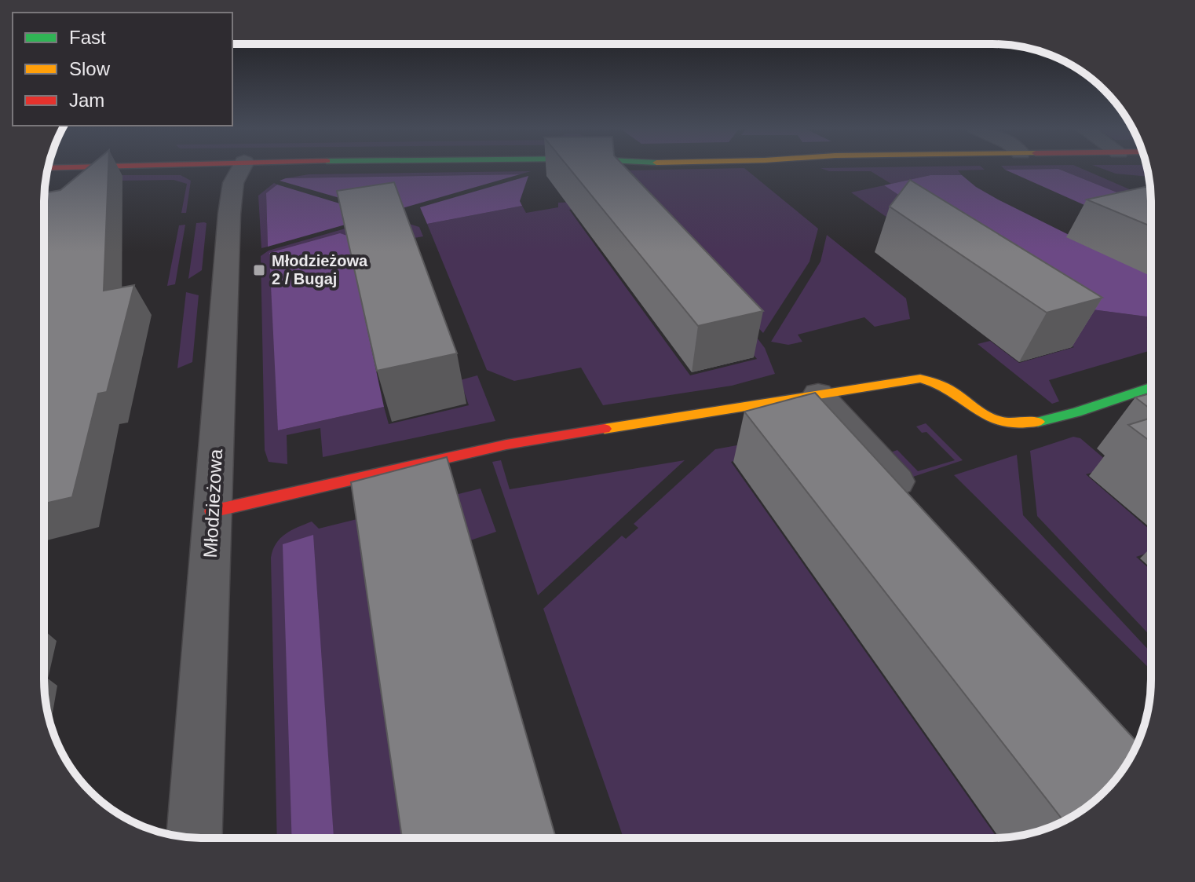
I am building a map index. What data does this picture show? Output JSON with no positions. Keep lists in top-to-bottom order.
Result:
{
  "streets": {
    "street": ["Młodzieżowa"]
  },
  "places": {
    "transit": ["Młodzieżowa 2 / Bugaj"]
  },
  "legend": ["Fast", "Slow", "Jam"]
}
